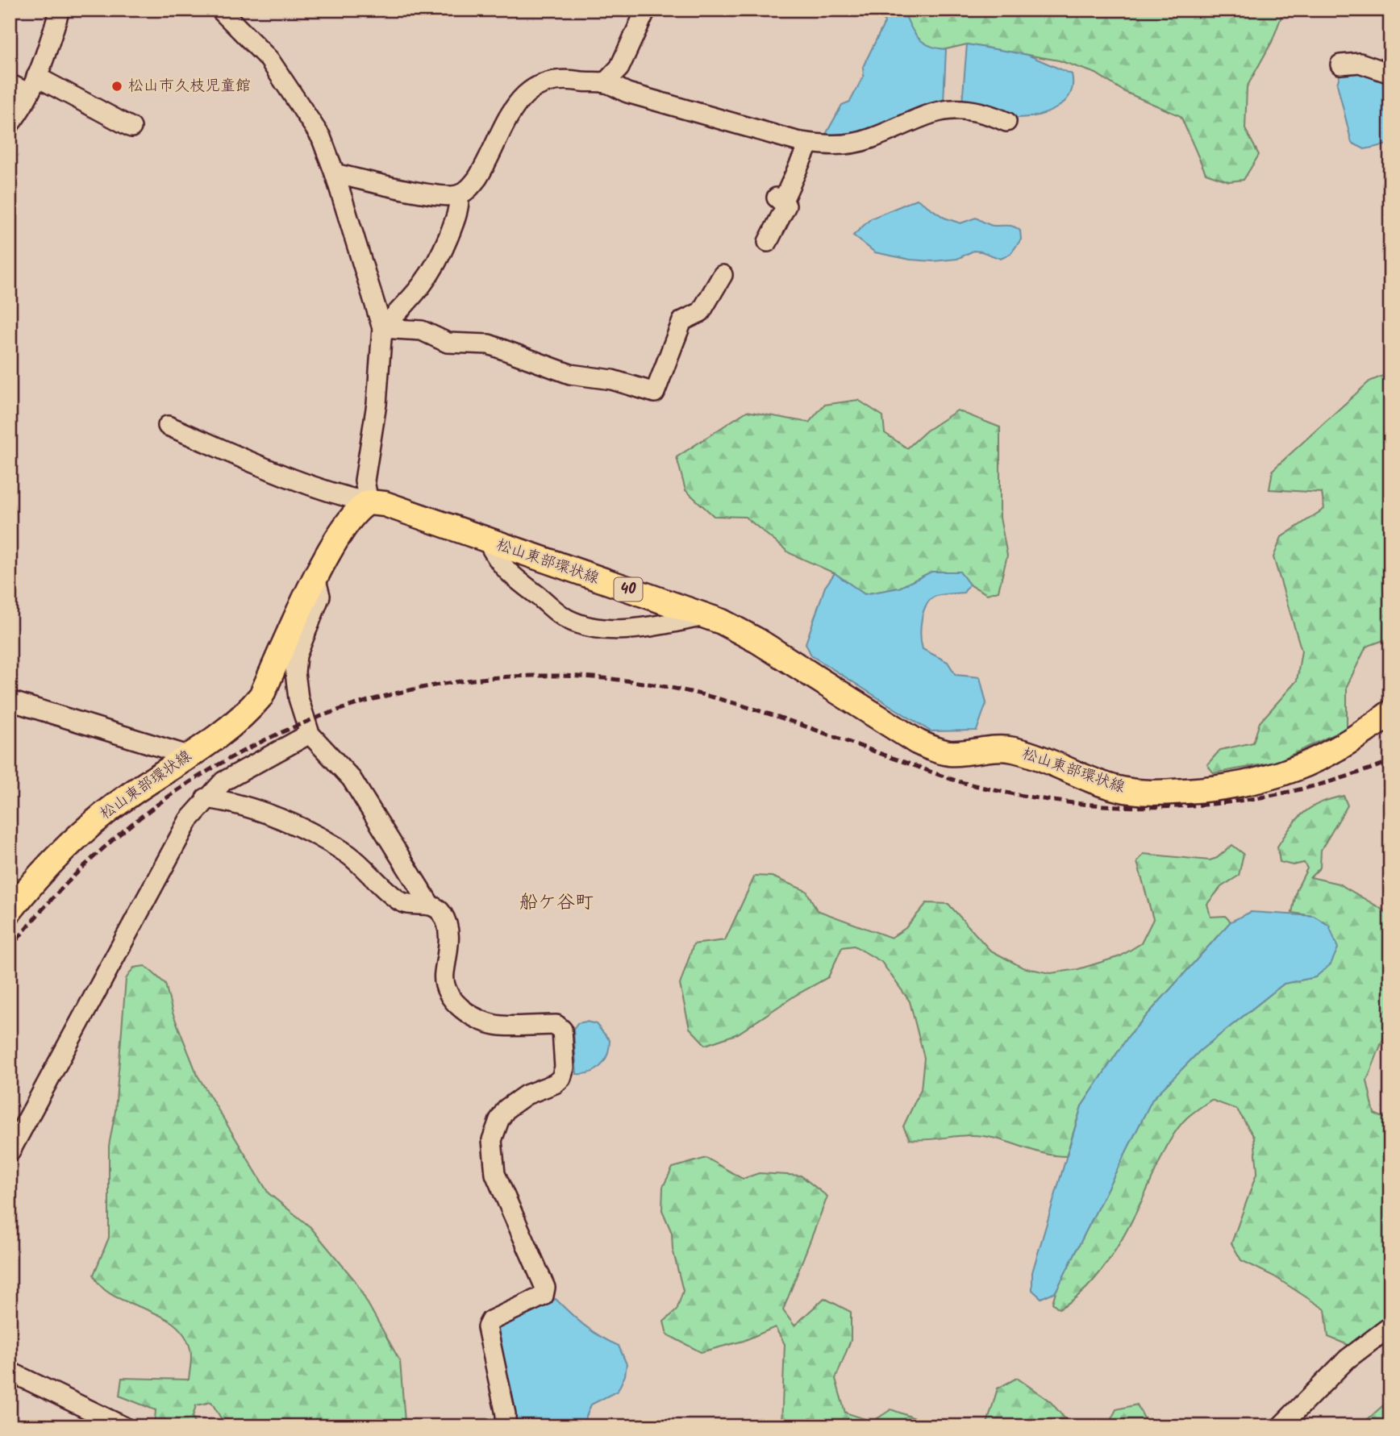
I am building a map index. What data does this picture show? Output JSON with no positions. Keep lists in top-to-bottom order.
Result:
{
  "streets": {
    "main road": ["松山東部環状線", "40"]
  },
  "districts": ["船ケ谷町"],
  "places": ["松山市久枝児童館"]
}
